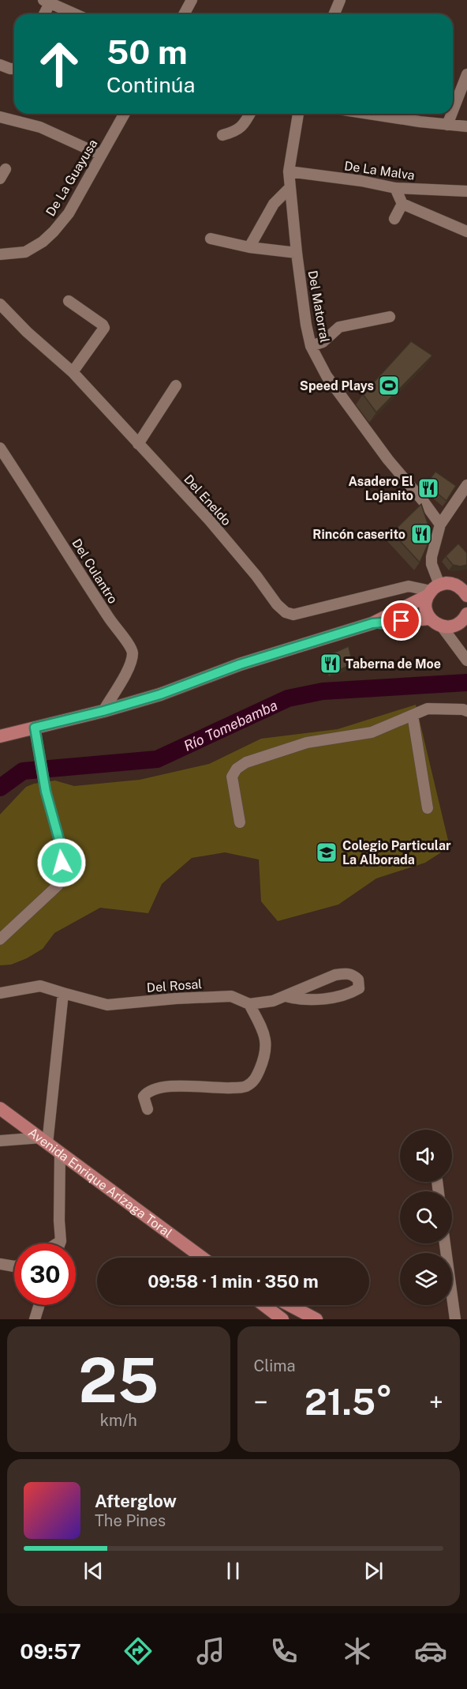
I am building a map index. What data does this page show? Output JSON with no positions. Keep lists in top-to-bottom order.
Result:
{
  "streets": {
    "main road": ["Avenida Enrique Arízaga Toral"],
    "street": [
      "De La Malva",
      "De La Guayusa",
      "Del Matorral",
      "Del Eneldo",
      "Del Culantro",
      "Del Rosal"
    ]
  },
  "crossings": [
    ["De La Malva", "Del Matorral"]
  ],
  "water": ["Río Tomebamba"],
  "places": {
    "sports": ["Speed Plays"],
    "restaurant": ["Asadero El Lojanito", "Rincón caserito", "Taberna de Moe"],
    "school or university": ["Colegio Particular La Alborada"]
  },
  "page": {
    "turn": ["50 m", "Continúa"],
    "limit": "30",
    "trip": "09:58 · 1 min · 350 m",
    "tile": [
      ["25", "km/h"],
      "Clima"
    ],
    "heat": ["−", "21.5°", "+"],
    "song": ["Afterglow", "The Pines"],
    "tabs": "09:57"
  }
}
